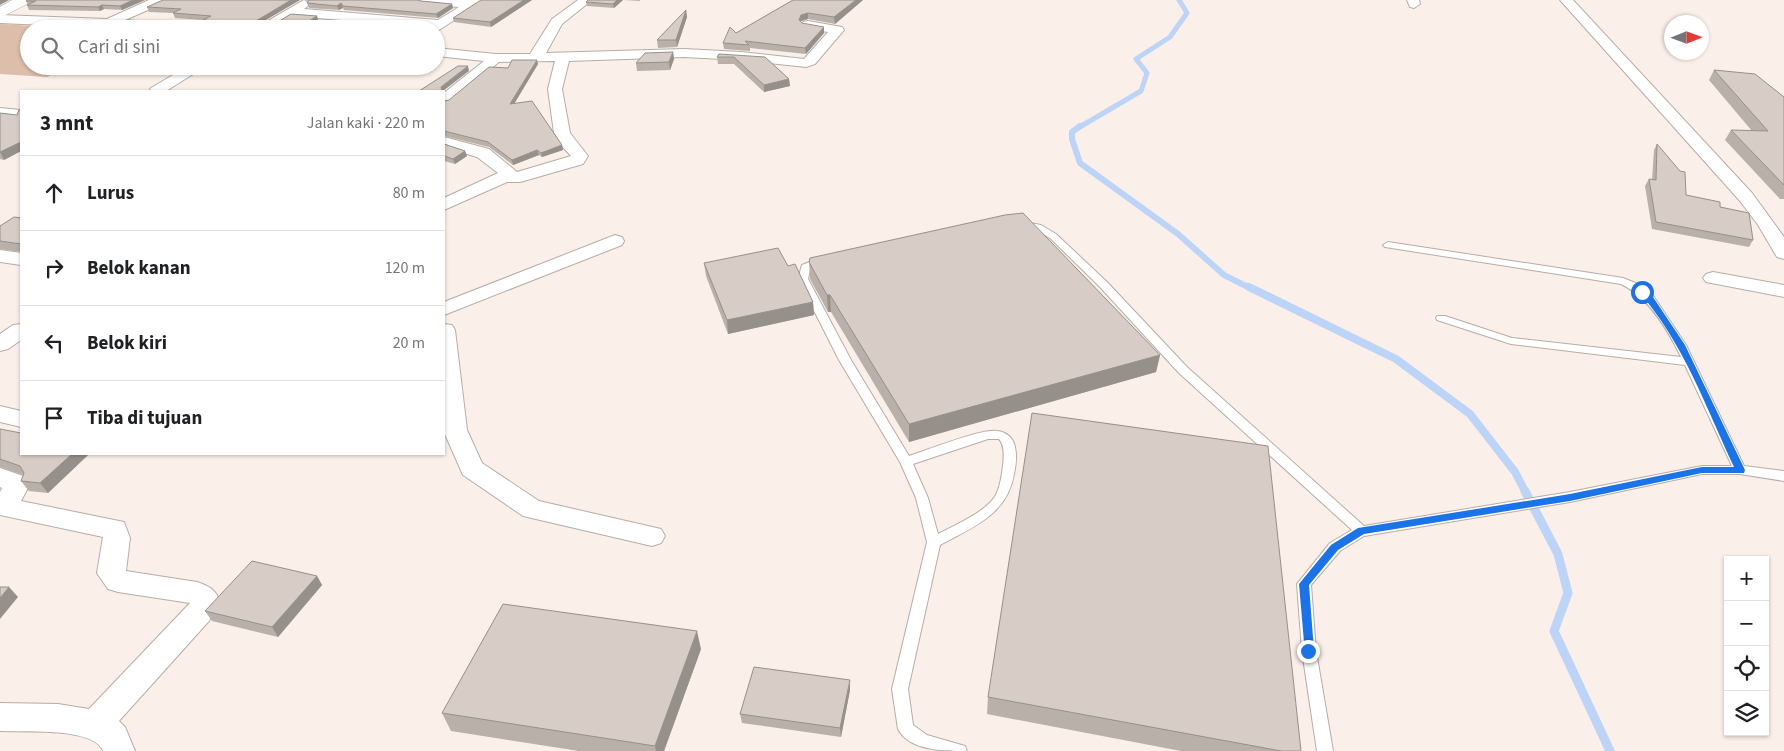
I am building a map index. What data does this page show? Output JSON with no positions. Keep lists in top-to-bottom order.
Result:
{
  "north": "right",
  "page": {
    "search": "Cari di sini",
    "heading": ["3 mnt", "Jalan kaki · 220 m"],
    "list": [
      ["Lurus", "80 m"],
      ["Belok kanan", "120 m"],
      ["Belok kiri", "20 m"],
      "Tiba di tujuan"
    ],
    "map_buttons": ["+", "−"]
  }
}
